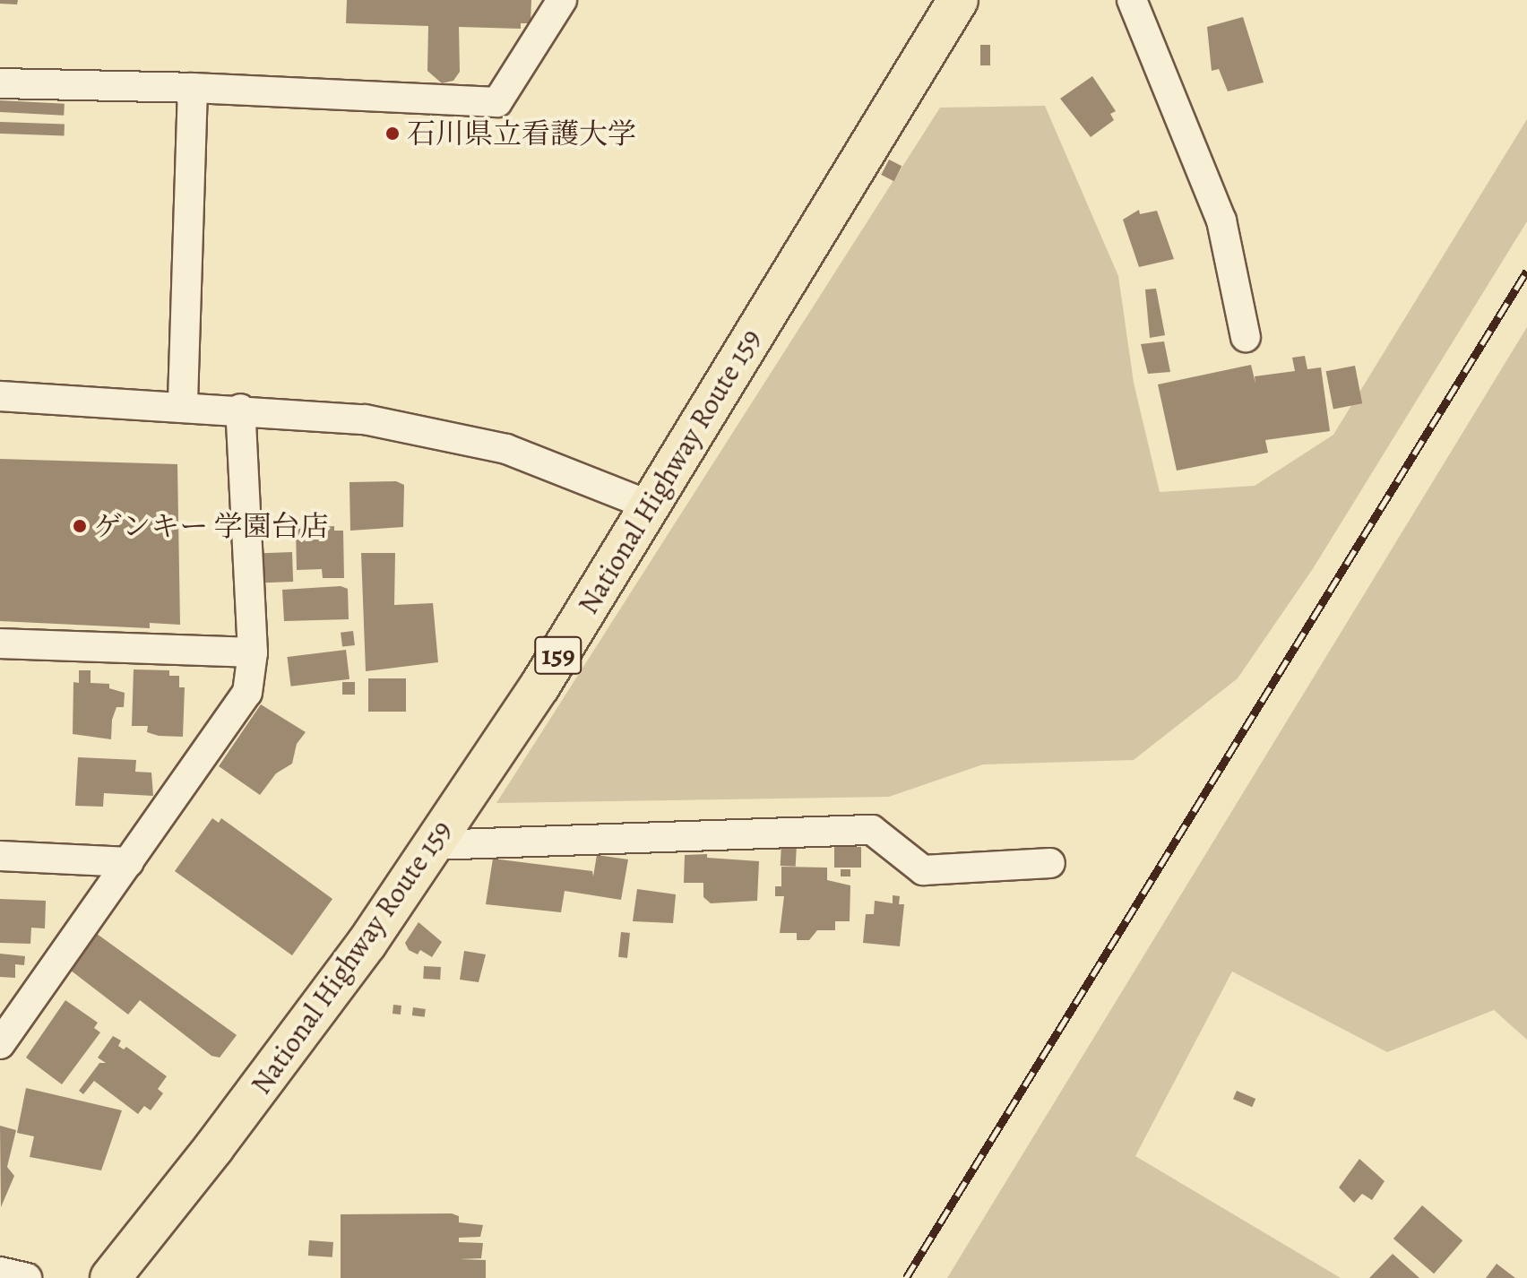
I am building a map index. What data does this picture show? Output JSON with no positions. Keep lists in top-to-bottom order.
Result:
{
  "streets": {
    "highway": ["National Highway Route 159", "159"]
  },
  "places": ["石川県立看護大学", "ゲンキー 学園台店"]
}
